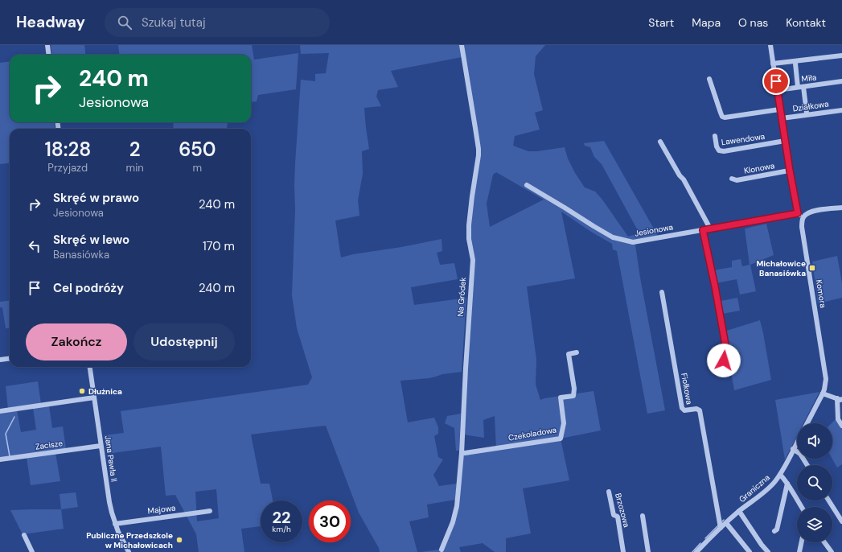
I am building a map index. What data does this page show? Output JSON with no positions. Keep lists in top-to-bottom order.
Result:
{
  "streets": {
    "street": [
      "Miła",
      "Działkowa",
      "Lawendowa",
      "Klonowa",
      "Jesionowa",
      "Komora",
      "Na Gródek",
      "Fiołkowa",
      "Czekoladowa",
      "Zacisze",
      "Jana Pawła II",
      "Graniczna",
      "Majowa",
      "Brzozowa"
    ]
  },
  "crossings": [
    ["Na Gródek", "Czekoladowa"],
    ["Fiołkowa", "Graniczna"],
    ["Zacisze", "Jana Pawła II"],
    ["Jana Pawła II", "Majowa"]
  ],
  "places": {
    "transit": ["Michałowice Banasiówka"],
    "other": ["Dłużnica", "Publiczne Przedszkole w Michałowicach"]
  },
  "page": {
    "header": "Headway",
    "search": "Szukaj tutaj",
    "nav": [
      "Start",
      "Mapa",
      "O nas",
      "Kontakt"
    ],
    "turn": ["240 m", "Jesionowa"],
    "eta": [
      "18:28",
      "Przyjazd",
      "2",
      "min",
      "650",
      "m"
    ],
    "list": [
      {
        "name": "Skręć w prawo",
        "note": "Jesionowa",
        "value": "240 m"
      },
      {
        "name": "Skręć w lewo",
        "note": "Banasiówka",
        "value": "170 m"
      },
      {
        "name": "Cel podróży",
        "value": "240 m"
      }
    ],
    "buttons": ["Zakończ", "Udostępnij"],
    "speed": "22 km/h",
    "limit": "30"
  }
}
